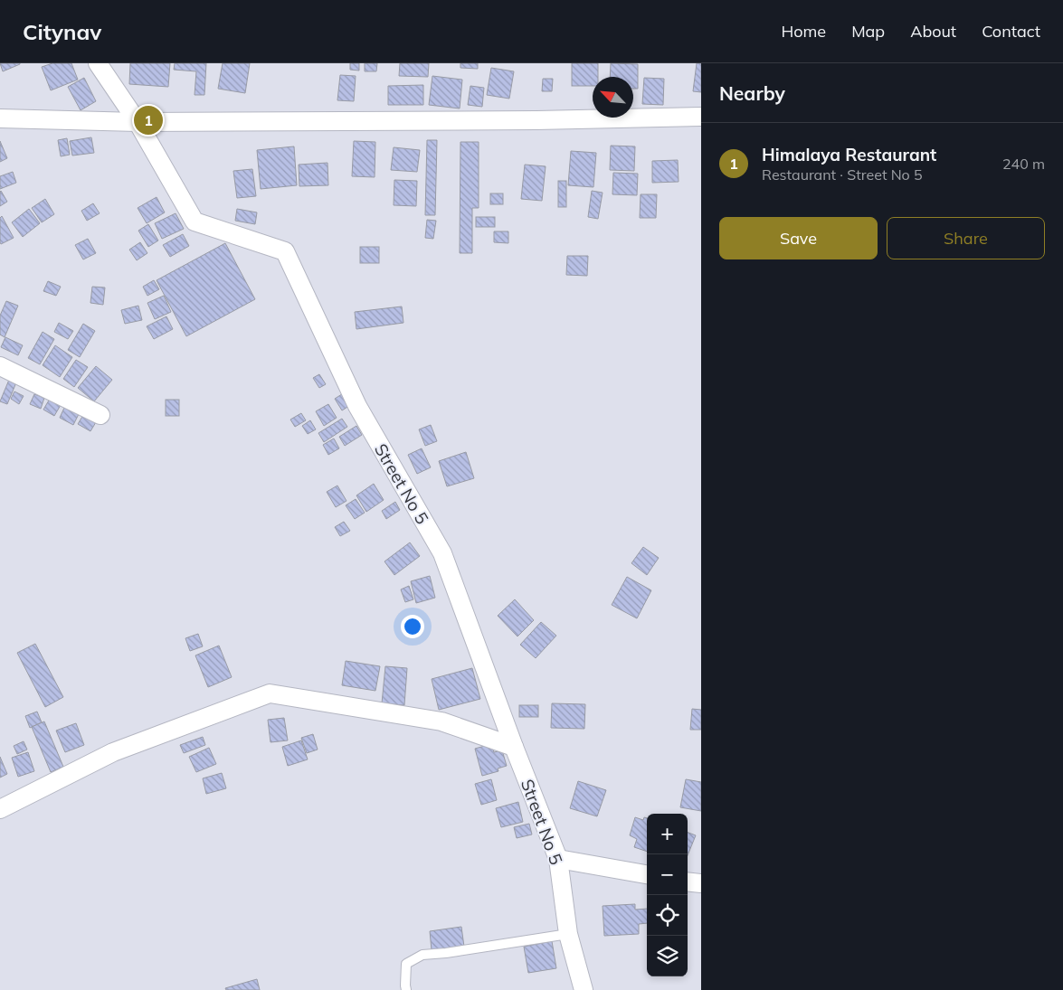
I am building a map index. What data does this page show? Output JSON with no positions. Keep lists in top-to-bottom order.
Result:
{
  "streets": {
    "street": ["Street No 5"]
  },
  "north": "top left",
  "page": {
    "header": "Citynav",
    "nav": [
      "Home",
      "Map",
      "About",
      "Contact"
    ],
    "heading": "Nearby",
    "pins": "1",
    "list": [
      {
        "mark": "1",
        "name": "Himalaya Restaurant",
        "note": "Restaurant · Street No 5",
        "value": "240 m"
      }
    ],
    "buttons": ["Save", "Share"],
    "map_buttons": ["+", "−"]
  }
}
